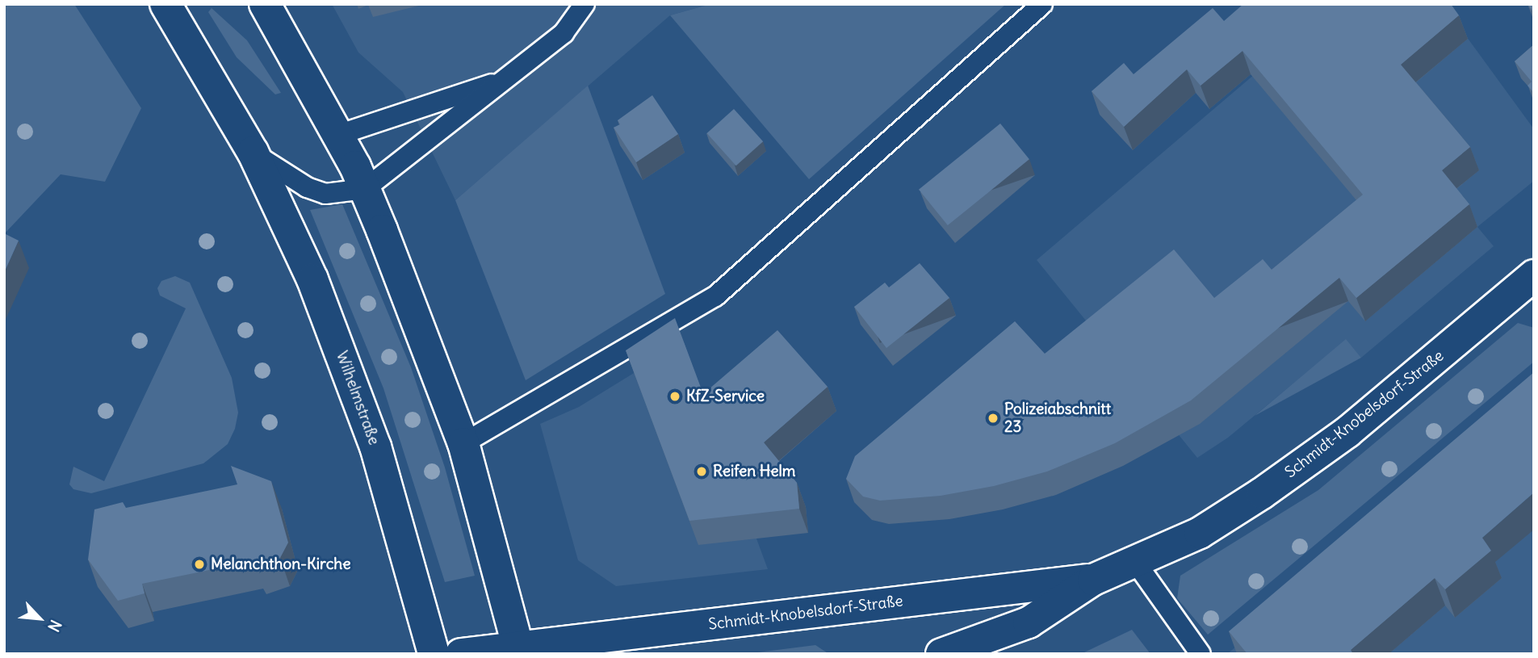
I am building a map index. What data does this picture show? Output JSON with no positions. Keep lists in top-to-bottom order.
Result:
{
  "streets": {
    "main road": ["Wilhelmstraße", "Schmidt-Knobelsdorf-Straße"]
  },
  "places": [
    "KfZ-Service",
    "Polizeiabschnitt 23",
    "Reifen Helm",
    "Melanchthon-Kirche"
  ],
  "north": "bottom right"
}
